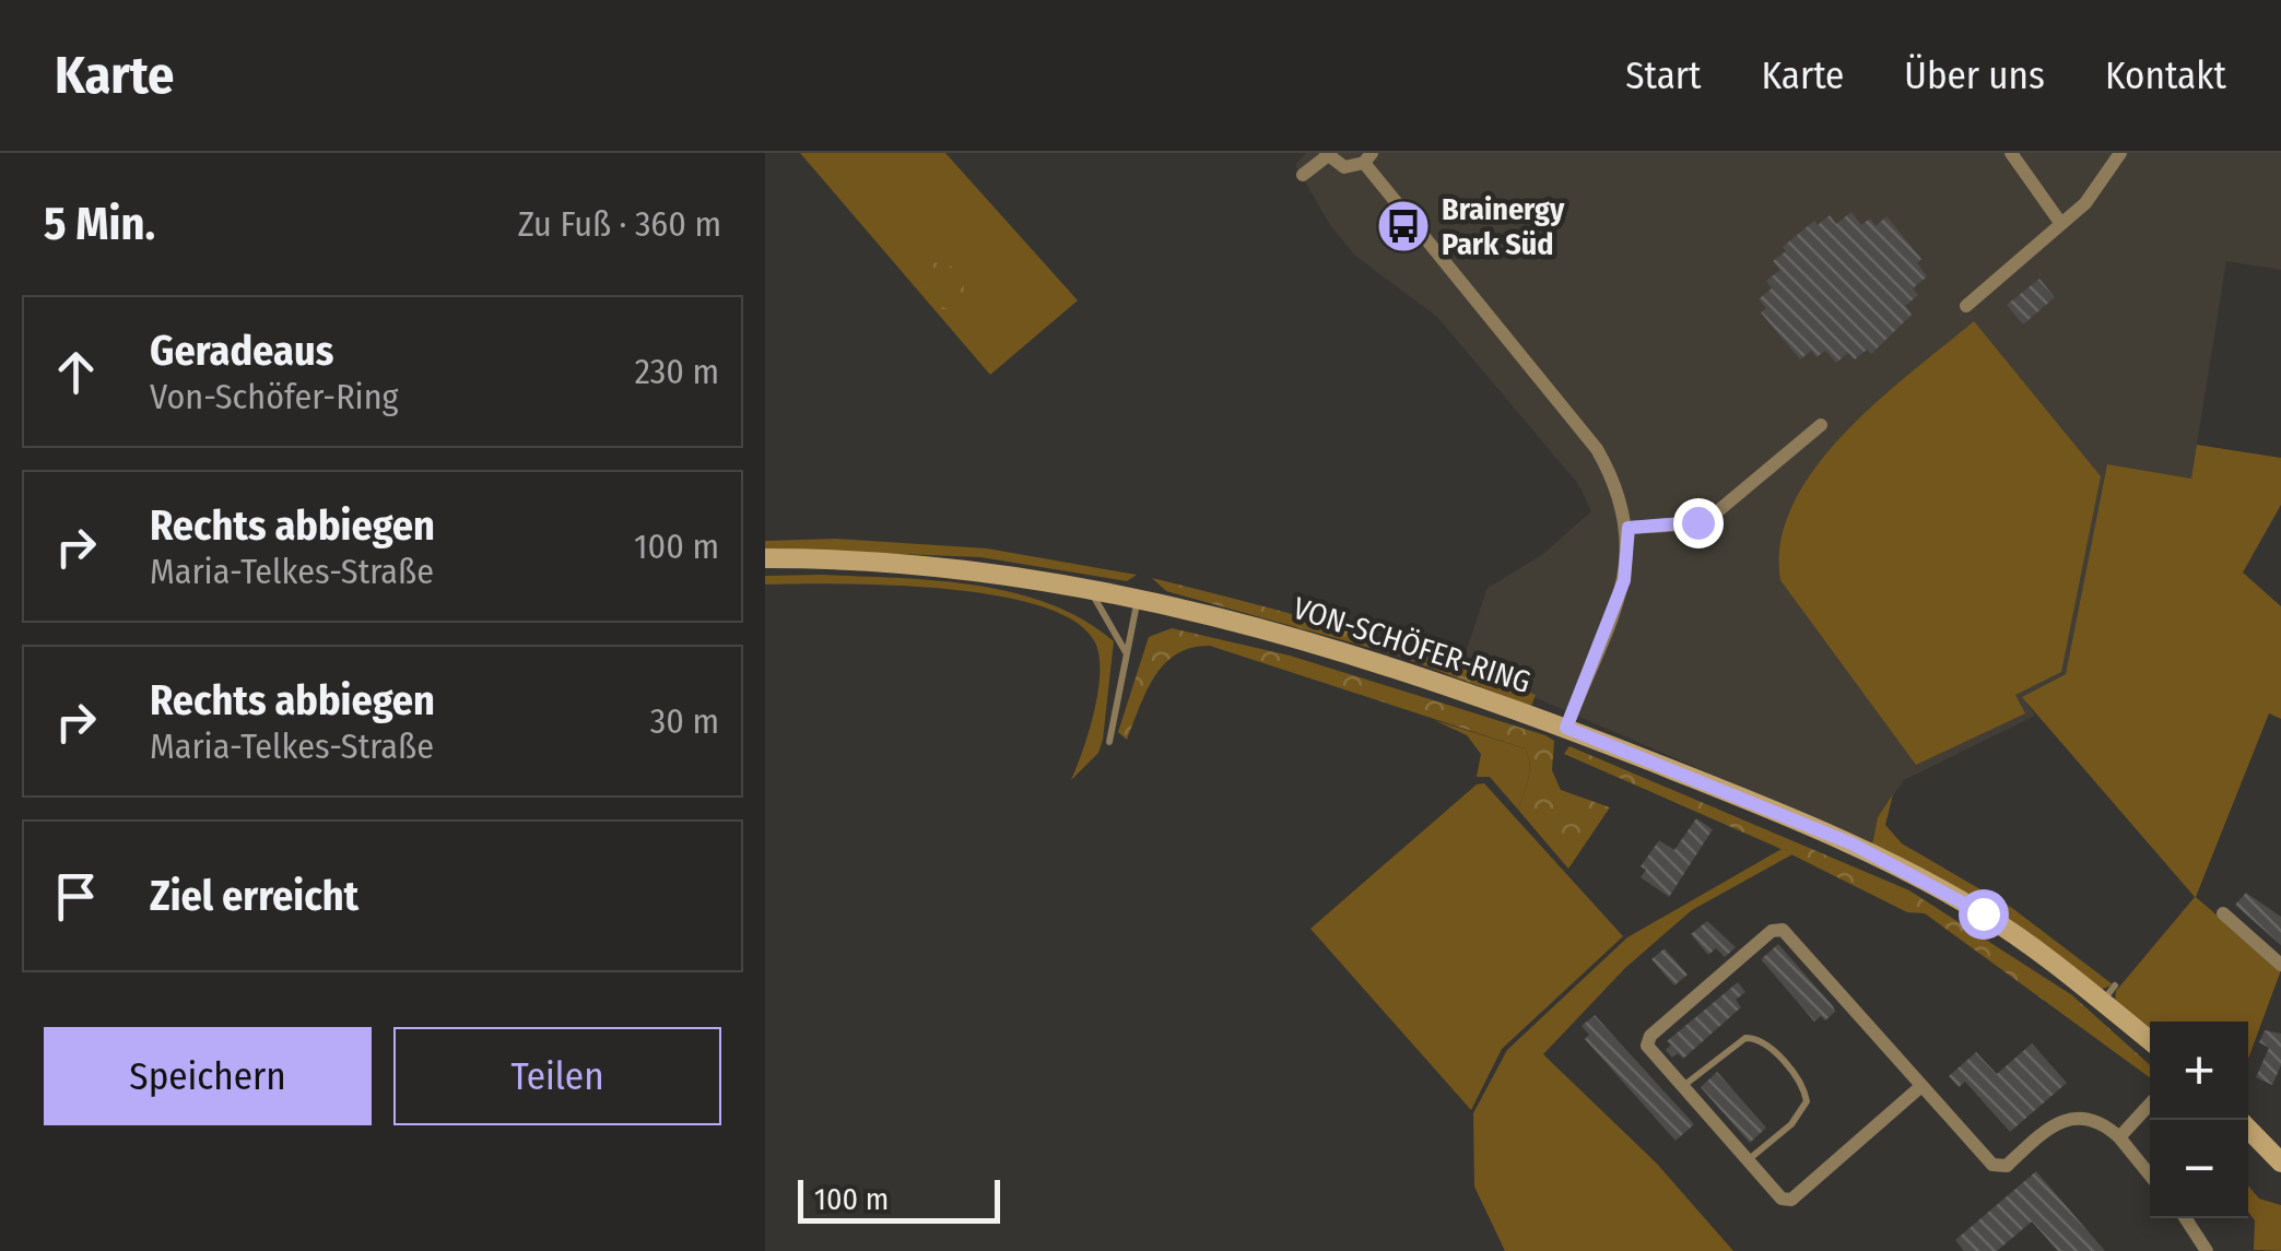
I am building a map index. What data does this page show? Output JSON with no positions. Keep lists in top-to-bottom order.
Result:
{
  "streets": {
    "main road": ["VON-SCHÖFER-RING"]
  },
  "places": {
    "bus stop": ["Brainergy Park Süd"]
  },
  "scale_bar": "100 m",
  "page": {
    "header": "Karte",
    "nav": [
      "Start",
      "Karte",
      "Über uns",
      "Kontakt"
    ],
    "heading": ["5 Min.", "Zu Fuß · 360 m"],
    "list": [
      ["Geradeaus", "Von-Schöfer-Ring", "230 m"],
      ["Rechts abbiegen", "Maria-Telkes-Straße", "100 m"],
      ["Rechts abbiegen", "Maria-Telkes-Straße", "30 m"],
      "Ziel erreicht"
    ],
    "buttons": ["Speichern", "Teilen"],
    "map_buttons": ["+", "−"],
    "scale": "100 m"
  }
}
